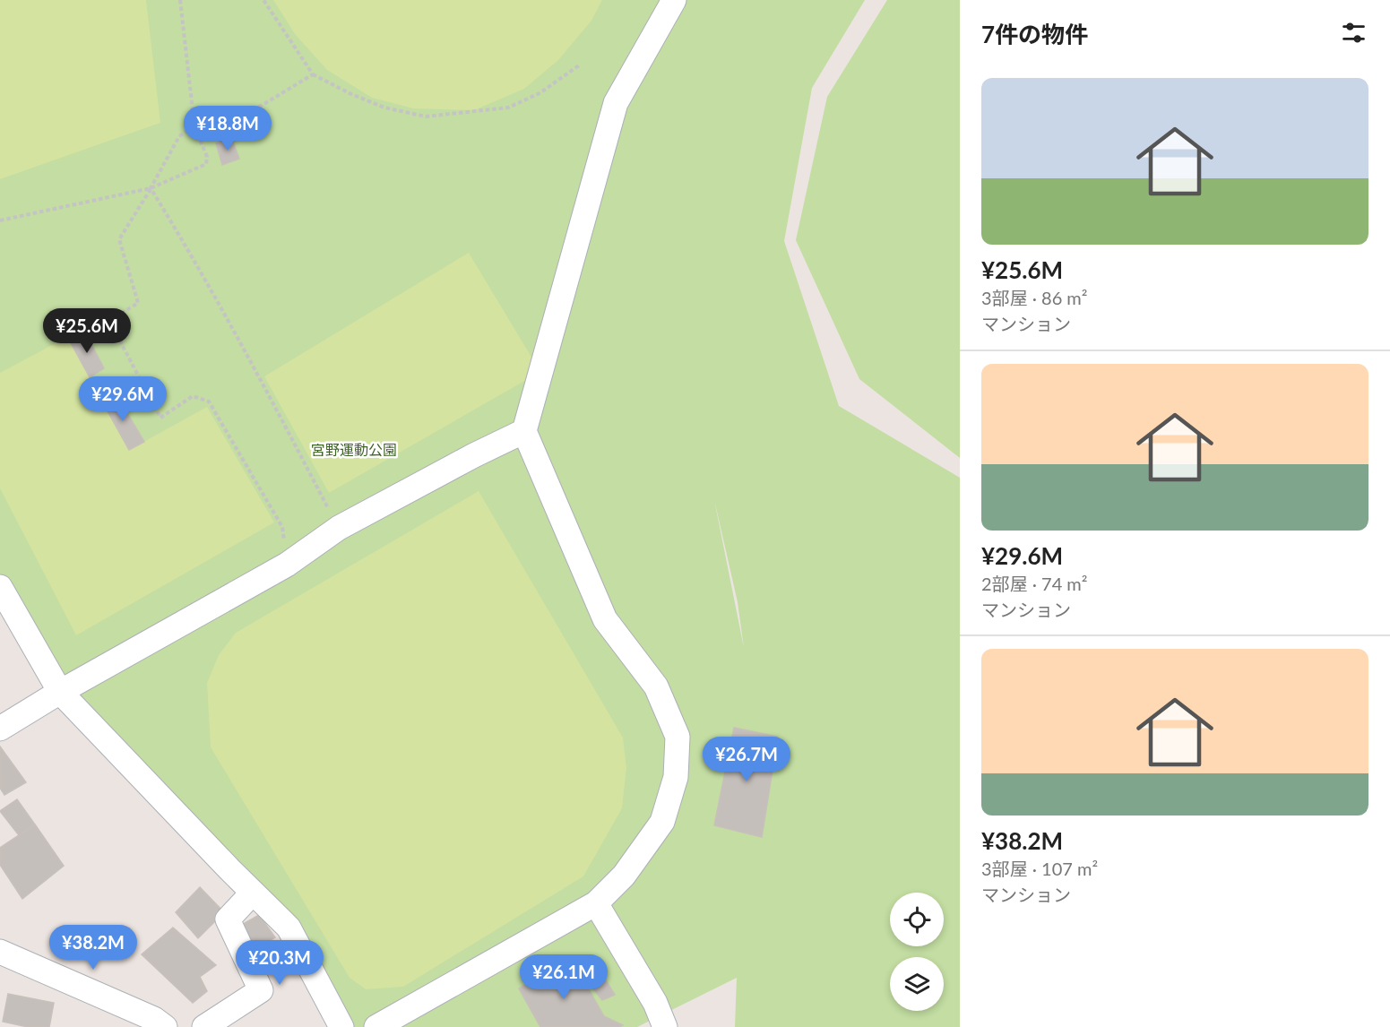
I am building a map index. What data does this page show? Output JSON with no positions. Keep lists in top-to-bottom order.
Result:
{
  "parks": ["宮野運動公園"],
  "page": {
    "heading": "7件の物件",
    "list": [
      {
        "name": "¥25.6M",
        "note": "3部屋 · 86 m² · マンション"
      },
      {
        "name": "¥29.6M",
        "note": "2部屋 · 74 m² · マンション"
      },
      {
        "name": "¥38.2M",
        "note": "3部屋 · 107 m² · マンション"
      }
    ],
    "price": [
      "¥18.8M",
      "¥25.6M",
      "¥29.6M",
      "¥26.7M",
      "¥38.2M",
      "¥20.3M",
      "¥26.1M"
    ]
  }
}
